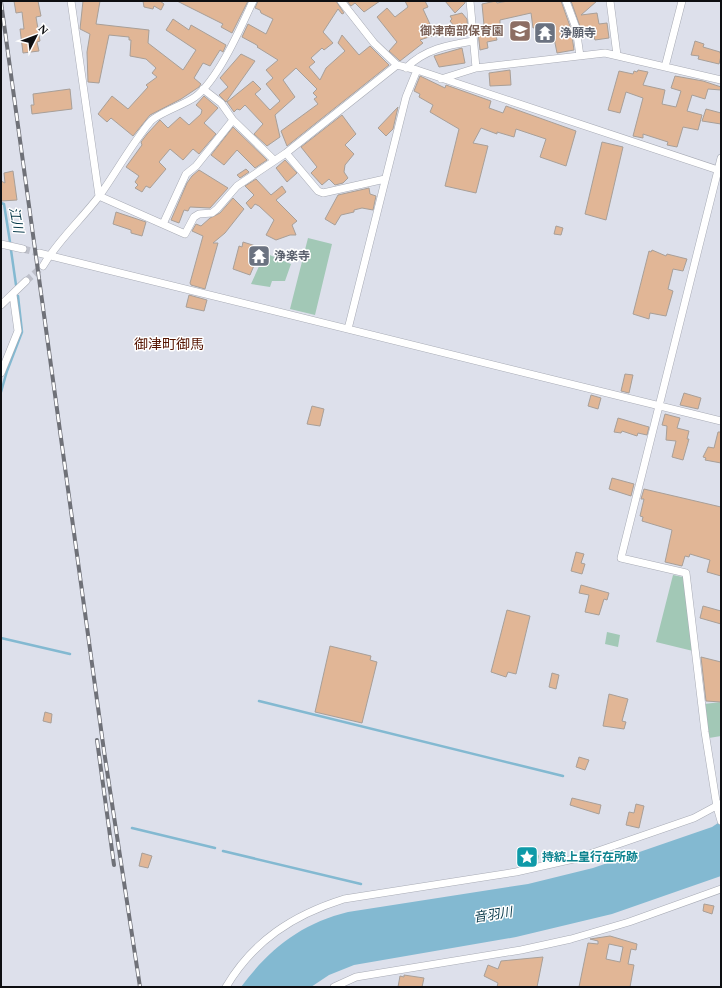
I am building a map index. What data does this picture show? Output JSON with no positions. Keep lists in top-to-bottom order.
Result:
{
  "districts": ["御津町御馬"],
  "water": ["江川", "音羽川"],
  "places": {
    "school or university": ["御津南部保育園"],
    "temple": ["浄願寺", "浄楽寺"],
    "place": ["持統上皇行在所跡"]
  },
  "north": "top right"
}
